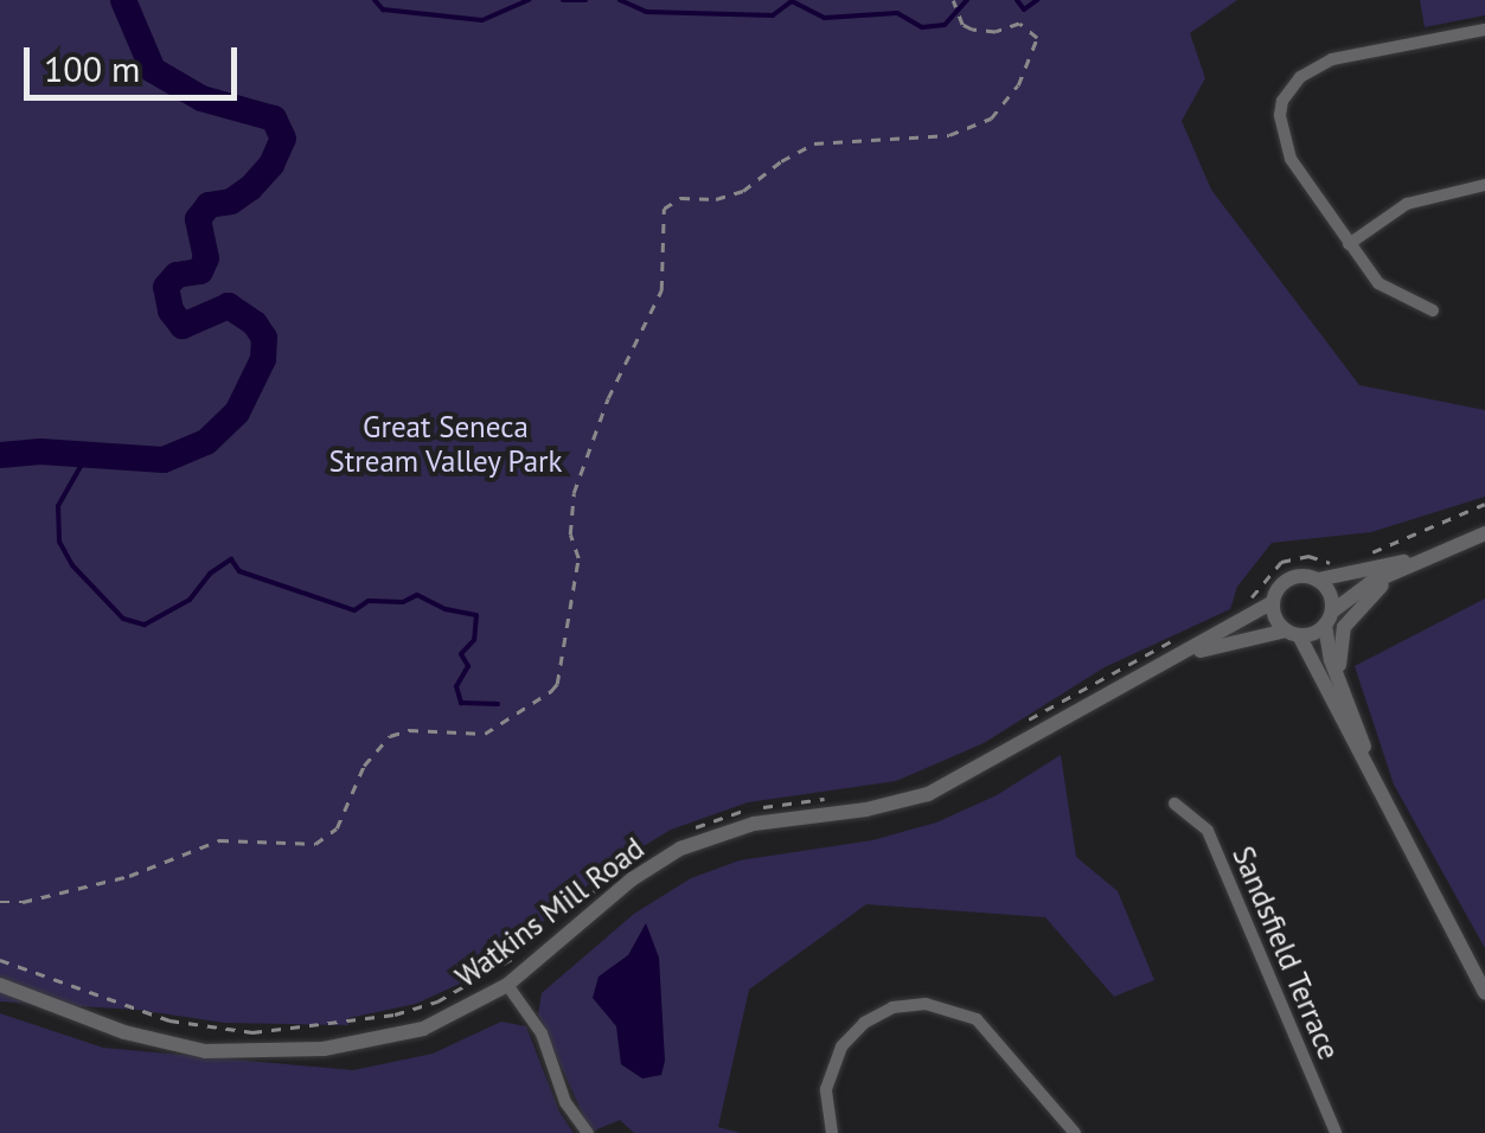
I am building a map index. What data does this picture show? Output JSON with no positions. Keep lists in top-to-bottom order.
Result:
{
  "streets": {
    "street": ["Watkins Mill Road", "Sandsfield Terrace"]
  },
  "parks": ["Great Seneca Stream Valley Park"],
  "scale_bar": "100 m"
}
